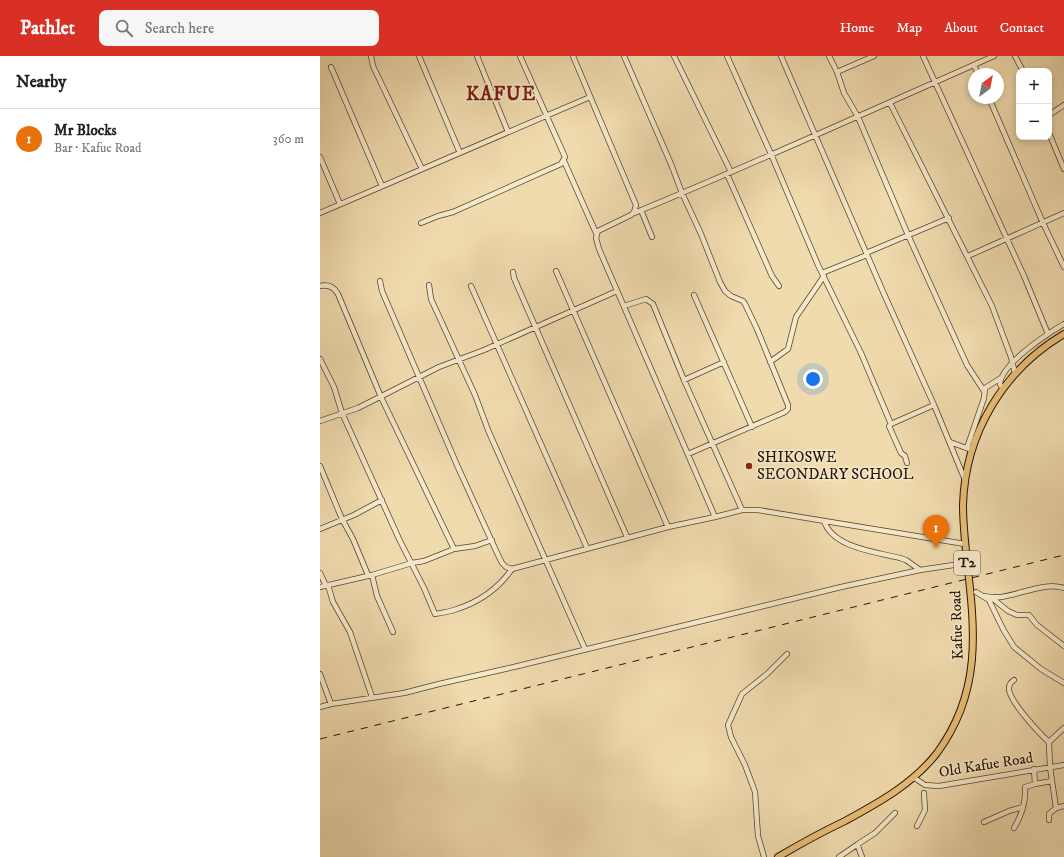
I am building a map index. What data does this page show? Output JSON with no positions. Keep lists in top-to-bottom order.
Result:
{
  "streets": {
    "highway": ["T2", "Kafue Road"],
    "street": ["Old Kafue Road"]
  },
  "crossings": [
    ["Kafue Road", "Old Kafue Road"]
  ],
  "districts": ["KAFUE"],
  "places": ["SHIKOSWE SECONDARY SCHOOL"],
  "north": "top right",
  "page": {
    "header": "Pathlet",
    "search": "Search here",
    "nav": [
      "Home",
      "Map",
      "About",
      "Contact"
    ],
    "heading": "Nearby",
    "map_buttons": ["+", "−"],
    "list": [
      {
        "mark": "1",
        "name": "Mr Blocks",
        "note": "Bar · Kafue Road",
        "value": "360 m"
      }
    ],
    "pins": "1"
  }
}
